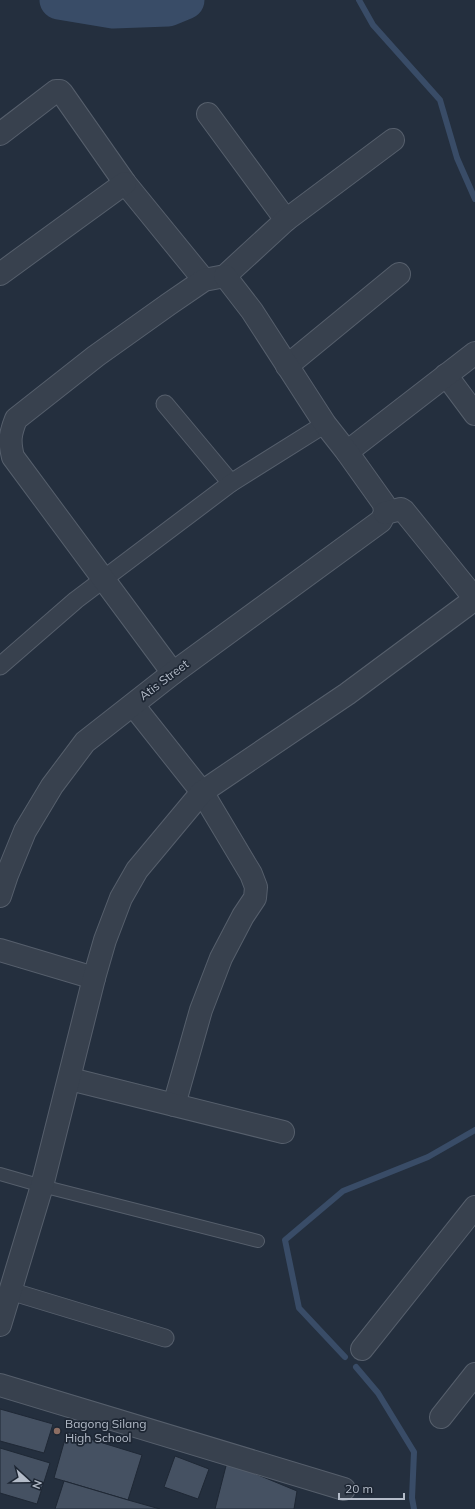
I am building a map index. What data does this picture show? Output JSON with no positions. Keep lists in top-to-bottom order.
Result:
{
  "streets": {
    "street": ["Atis Street"]
  },
  "places": ["Bagong Silang High School"],
  "scale_bar": "20 m",
  "north": "right"
}
